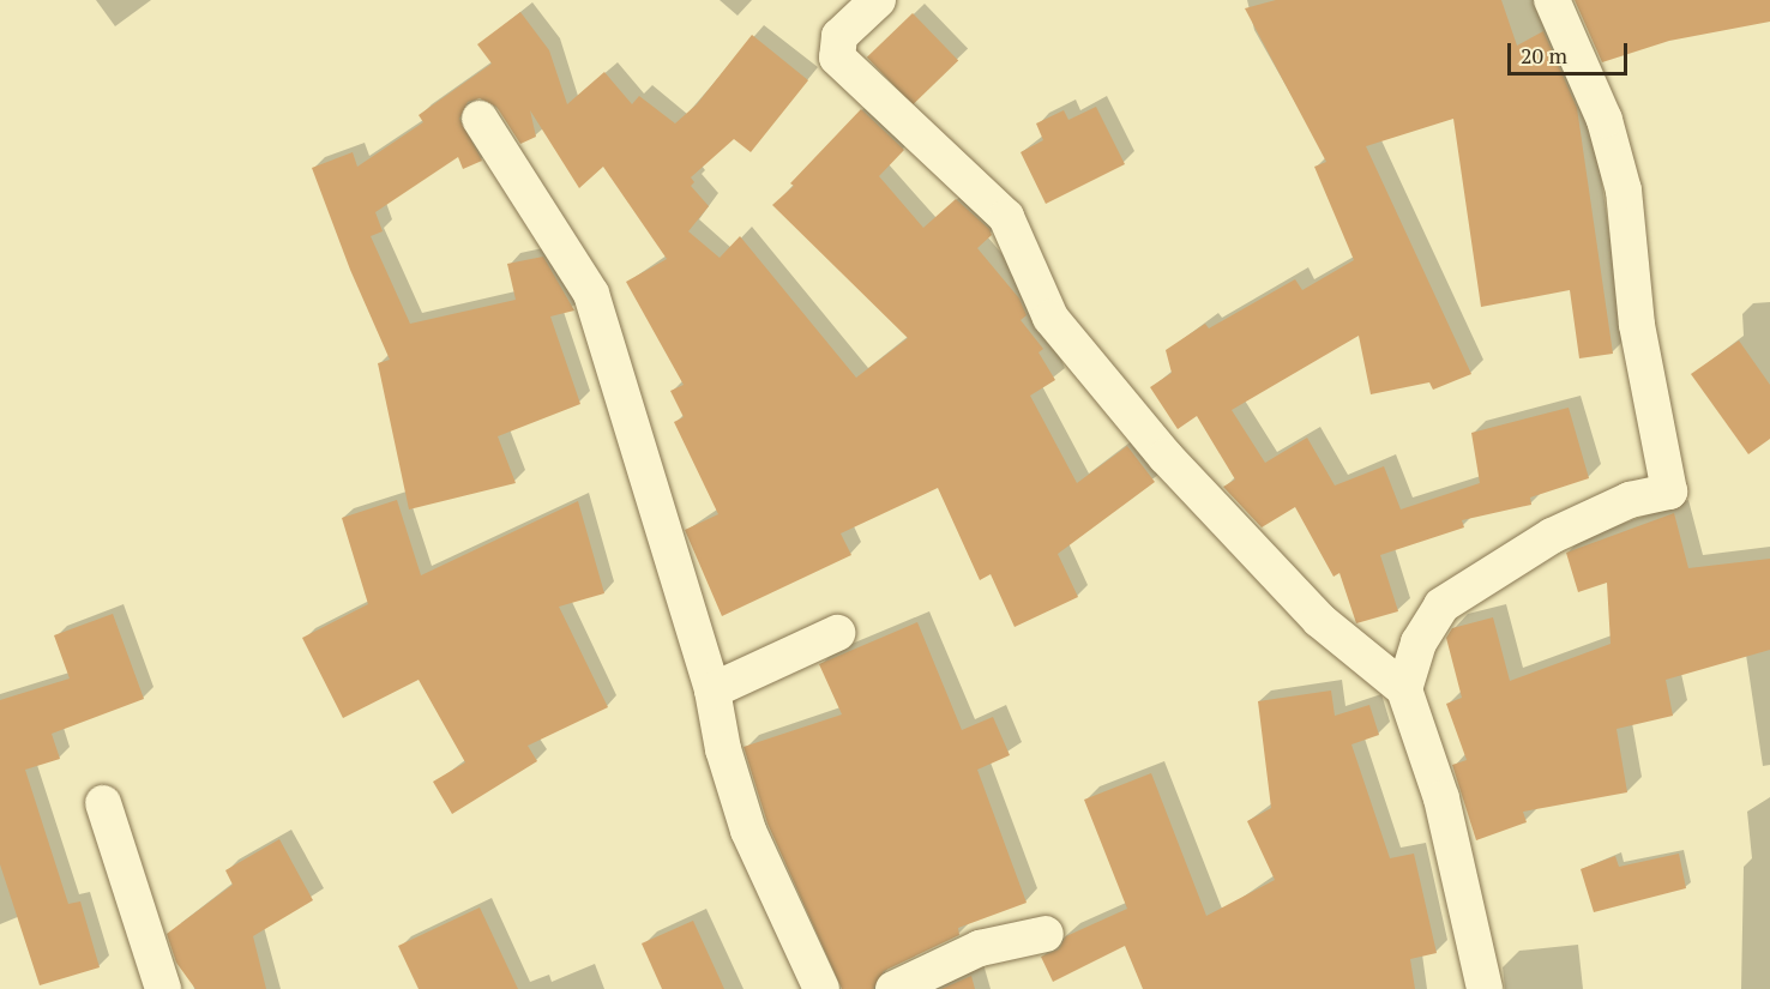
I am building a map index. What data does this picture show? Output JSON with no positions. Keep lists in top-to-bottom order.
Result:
{
  "scale_bar": "20 m"
}
